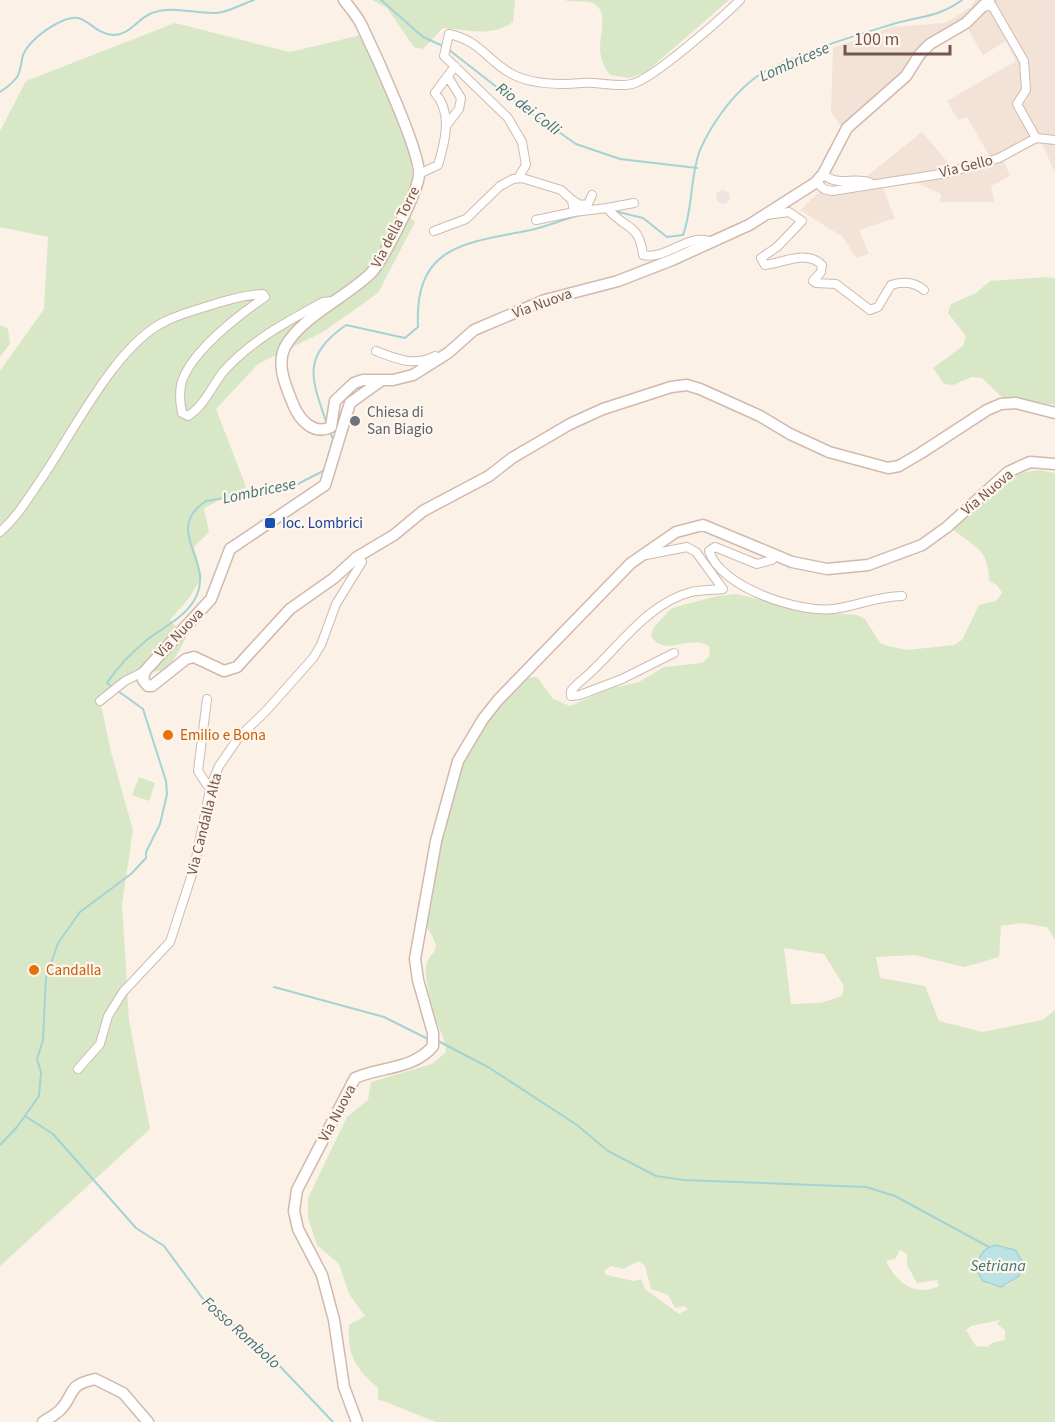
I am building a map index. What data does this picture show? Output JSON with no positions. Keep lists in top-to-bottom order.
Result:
{
  "streets": {
    "street": [
      "Via Gello",
      "Via della Torre",
      "Via Nuova",
      "Via Candalla Alta"
    ]
  },
  "crossings": [
    ["Via Gello", "Via Nuova"],
    ["Via della Torre", "Via Nuova"],
    ["Via Nuova", "Via Candalla Alta"]
  ],
  "water": [
    "Lombricese",
    "Rio dei Colli",
    "Setriana",
    "Fosso Rombolo"
  ],
  "places": {
    "other": ["Chiesa di San Biagio", "Emilio e Bona", "Candalla"],
    "transit": ["Ioc. Lombrici"]
  },
  "scale_bar": "100 m"
}
